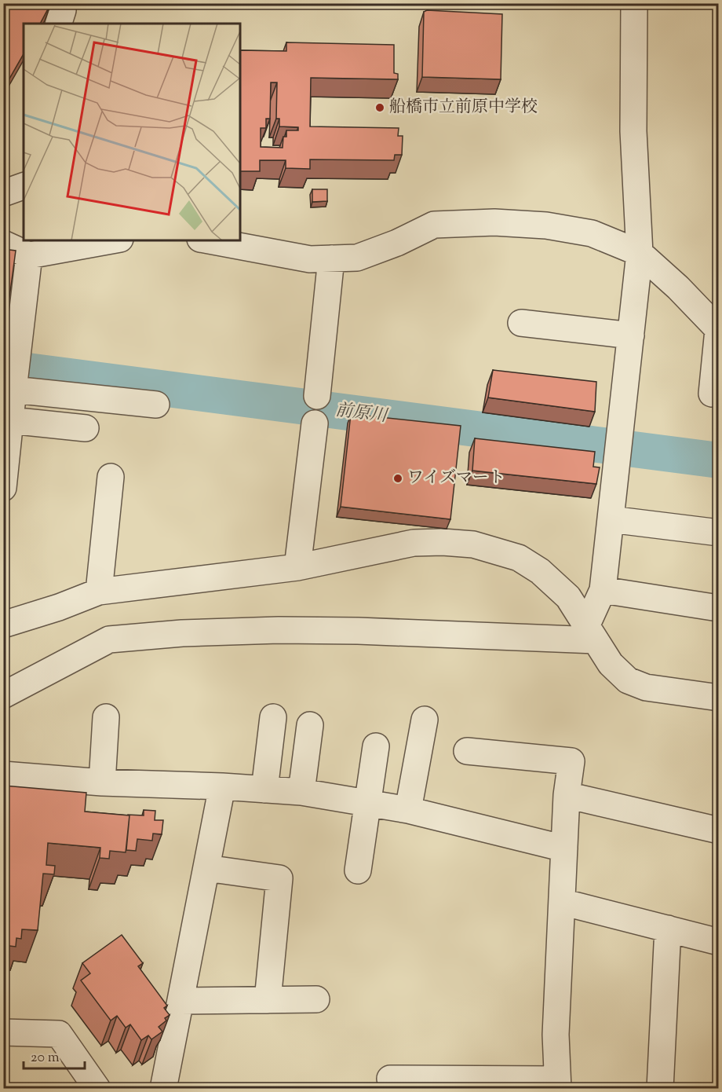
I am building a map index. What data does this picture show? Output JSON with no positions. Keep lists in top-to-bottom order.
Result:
{
  "water": ["前原川"],
  "places": ["船橋市立前原中学校", "ワイズマート"],
  "scale_bar": "20 m"
}
